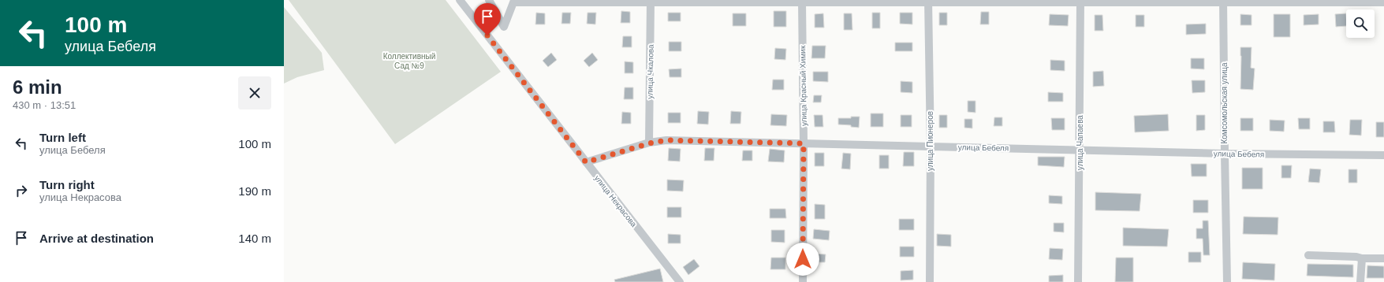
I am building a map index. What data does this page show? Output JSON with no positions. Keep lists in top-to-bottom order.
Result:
{
  "streets": {
    "street": [
      "улица Чкалова",
      "улица Красный Химик",
      "Комсомольская улица",
      "улица Пионеров",
      "улица Чапаева",
      "улица Бебеля",
      "улица Некрасова"
    ]
  },
  "crossings": [
    ["улица Чкалова", "улица Бебеля"],
    ["улица Красный Химик", "улица Бебеля"],
    ["Комсомольская улица", "улица Бебеля"],
    ["улица Пионеров", "улица Бебеля"],
    ["улица Чапаева", "улица Бебеля"],
    ["улица Бебеля", "улица Некрасова"]
  ],
  "parks": ["Коллективный Сад №9"],
  "page": {
    "turn": ["100 m", "улица Бебеля"],
    "heading": ["6 min", "430 m · 13:51"],
    "list": [
      {
        "name": "Turn left",
        "note": "улица Бебеля",
        "value": "100 m"
      },
      {
        "name": "Turn right",
        "note": "улица Некрасова",
        "value": "190 m"
      },
      {
        "name": "Arrive at destination",
        "value": "140 m"
      }
    ]
  }
}
